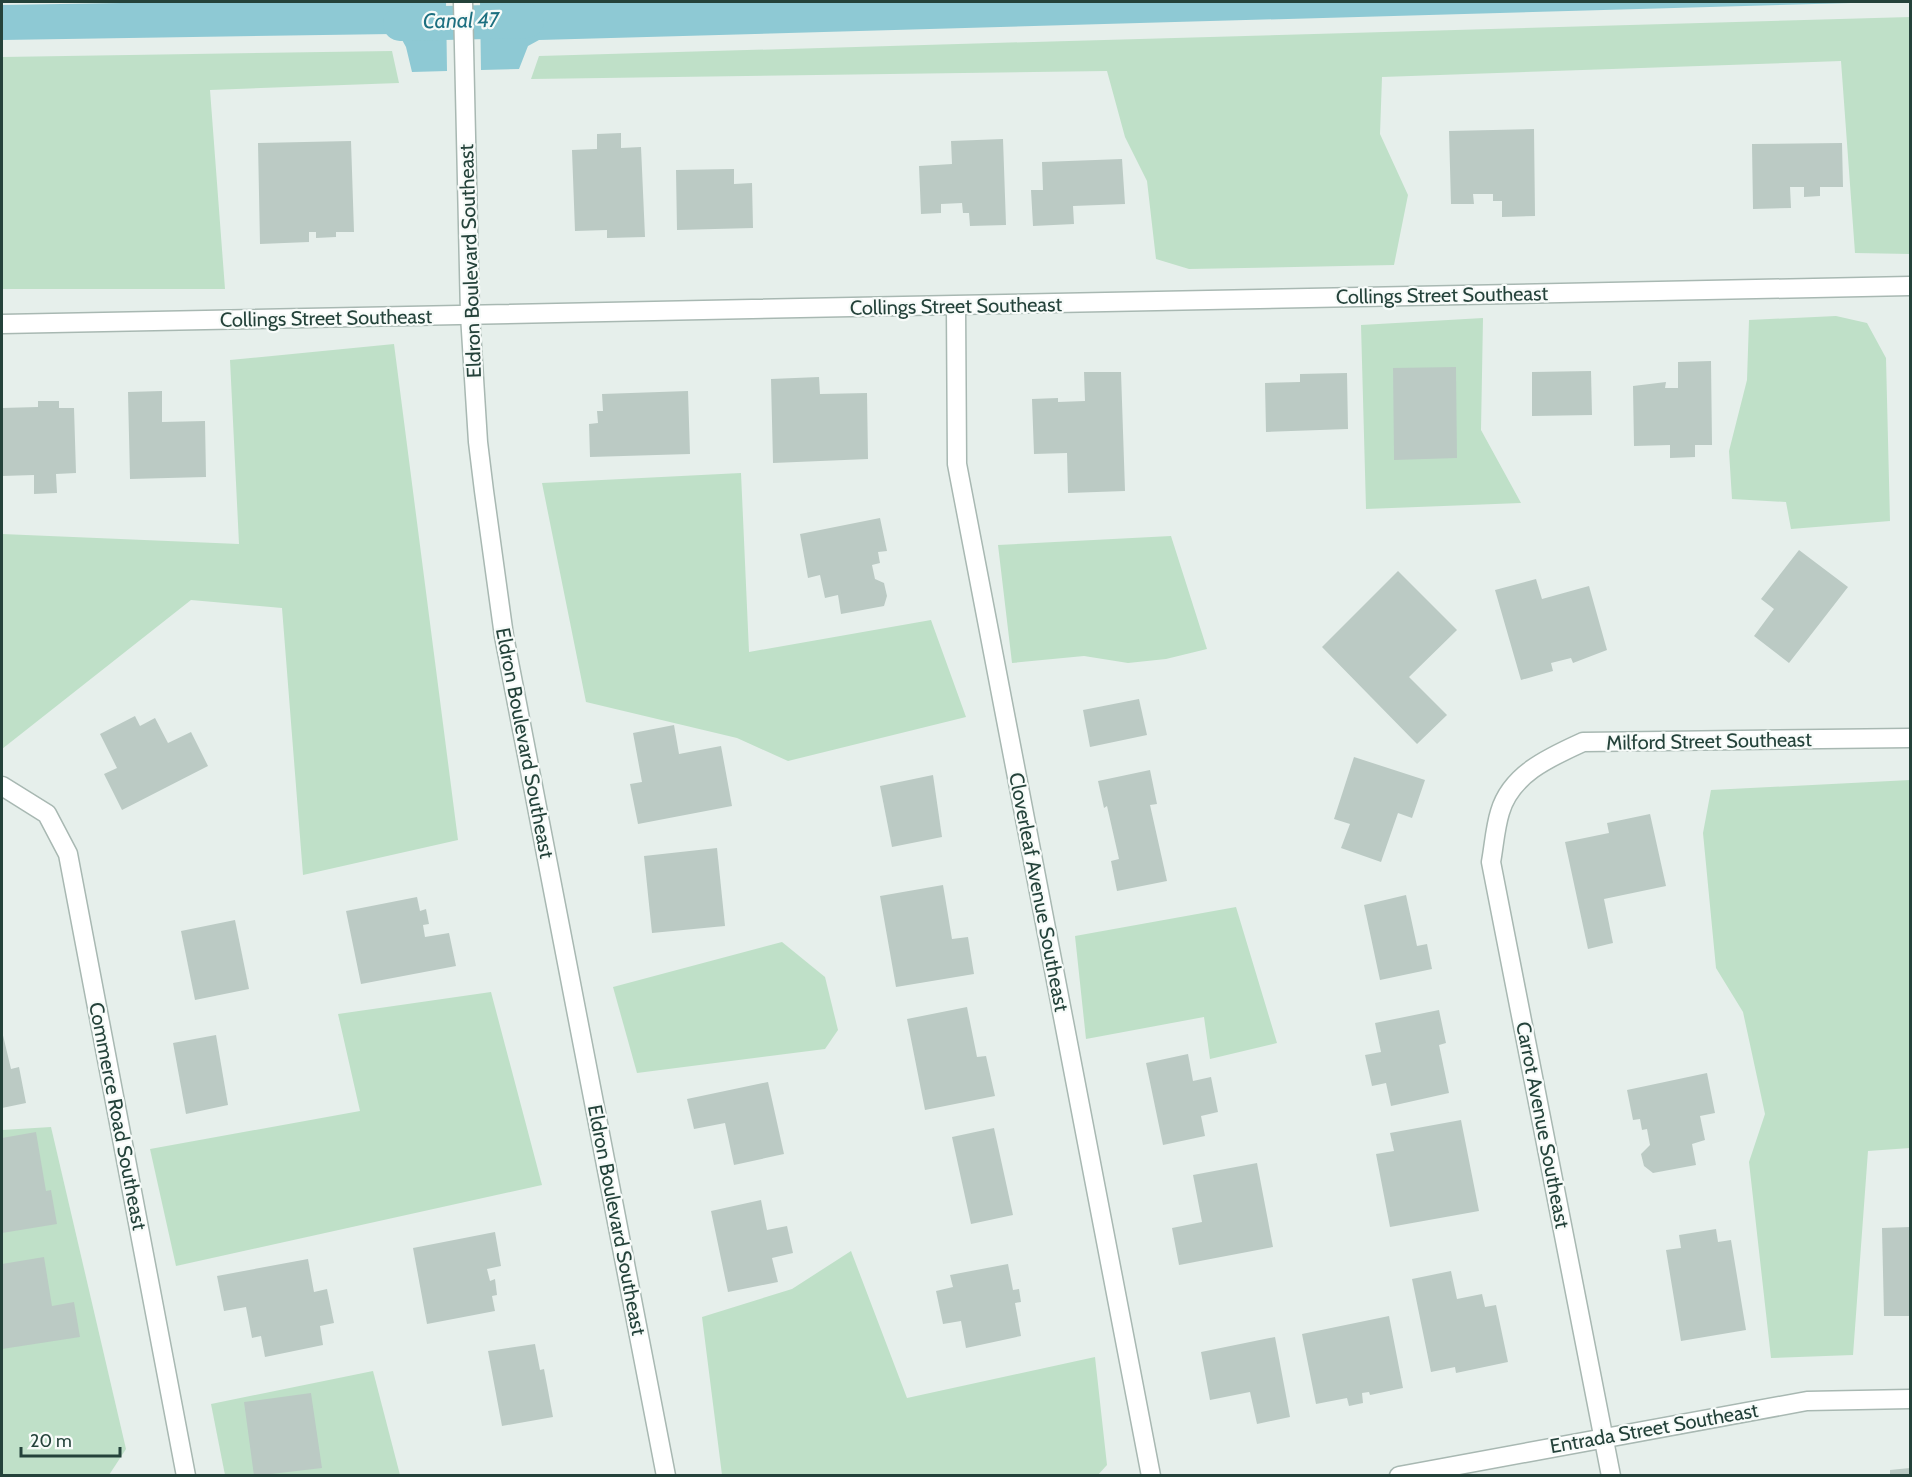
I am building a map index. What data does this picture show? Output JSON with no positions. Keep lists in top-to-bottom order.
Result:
{
  "streets": {
    "street": [
      "Eldron Boulevard Southeast",
      "Collings Street Southeast",
      "Milford Street Southeast",
      "Cloverleaf Avenue Southeast",
      "Commerce Road Southeast",
      "Carrot Avenue Southeast",
      "Entrada Street Southeast"
    ]
  },
  "crossings": [
    ["Eldron Boulevard Southeast", "Collings Street Southeast"],
    ["Collings Street Southeast", "Cloverleaf Avenue Southeast"],
    ["Milford Street Southeast", "Carrot Avenue Southeast"],
    ["Carrot Avenue Southeast", "Entrada Street Southeast"]
  ],
  "water": ["Canal 47"],
  "scale_bar": "20 m"
}
